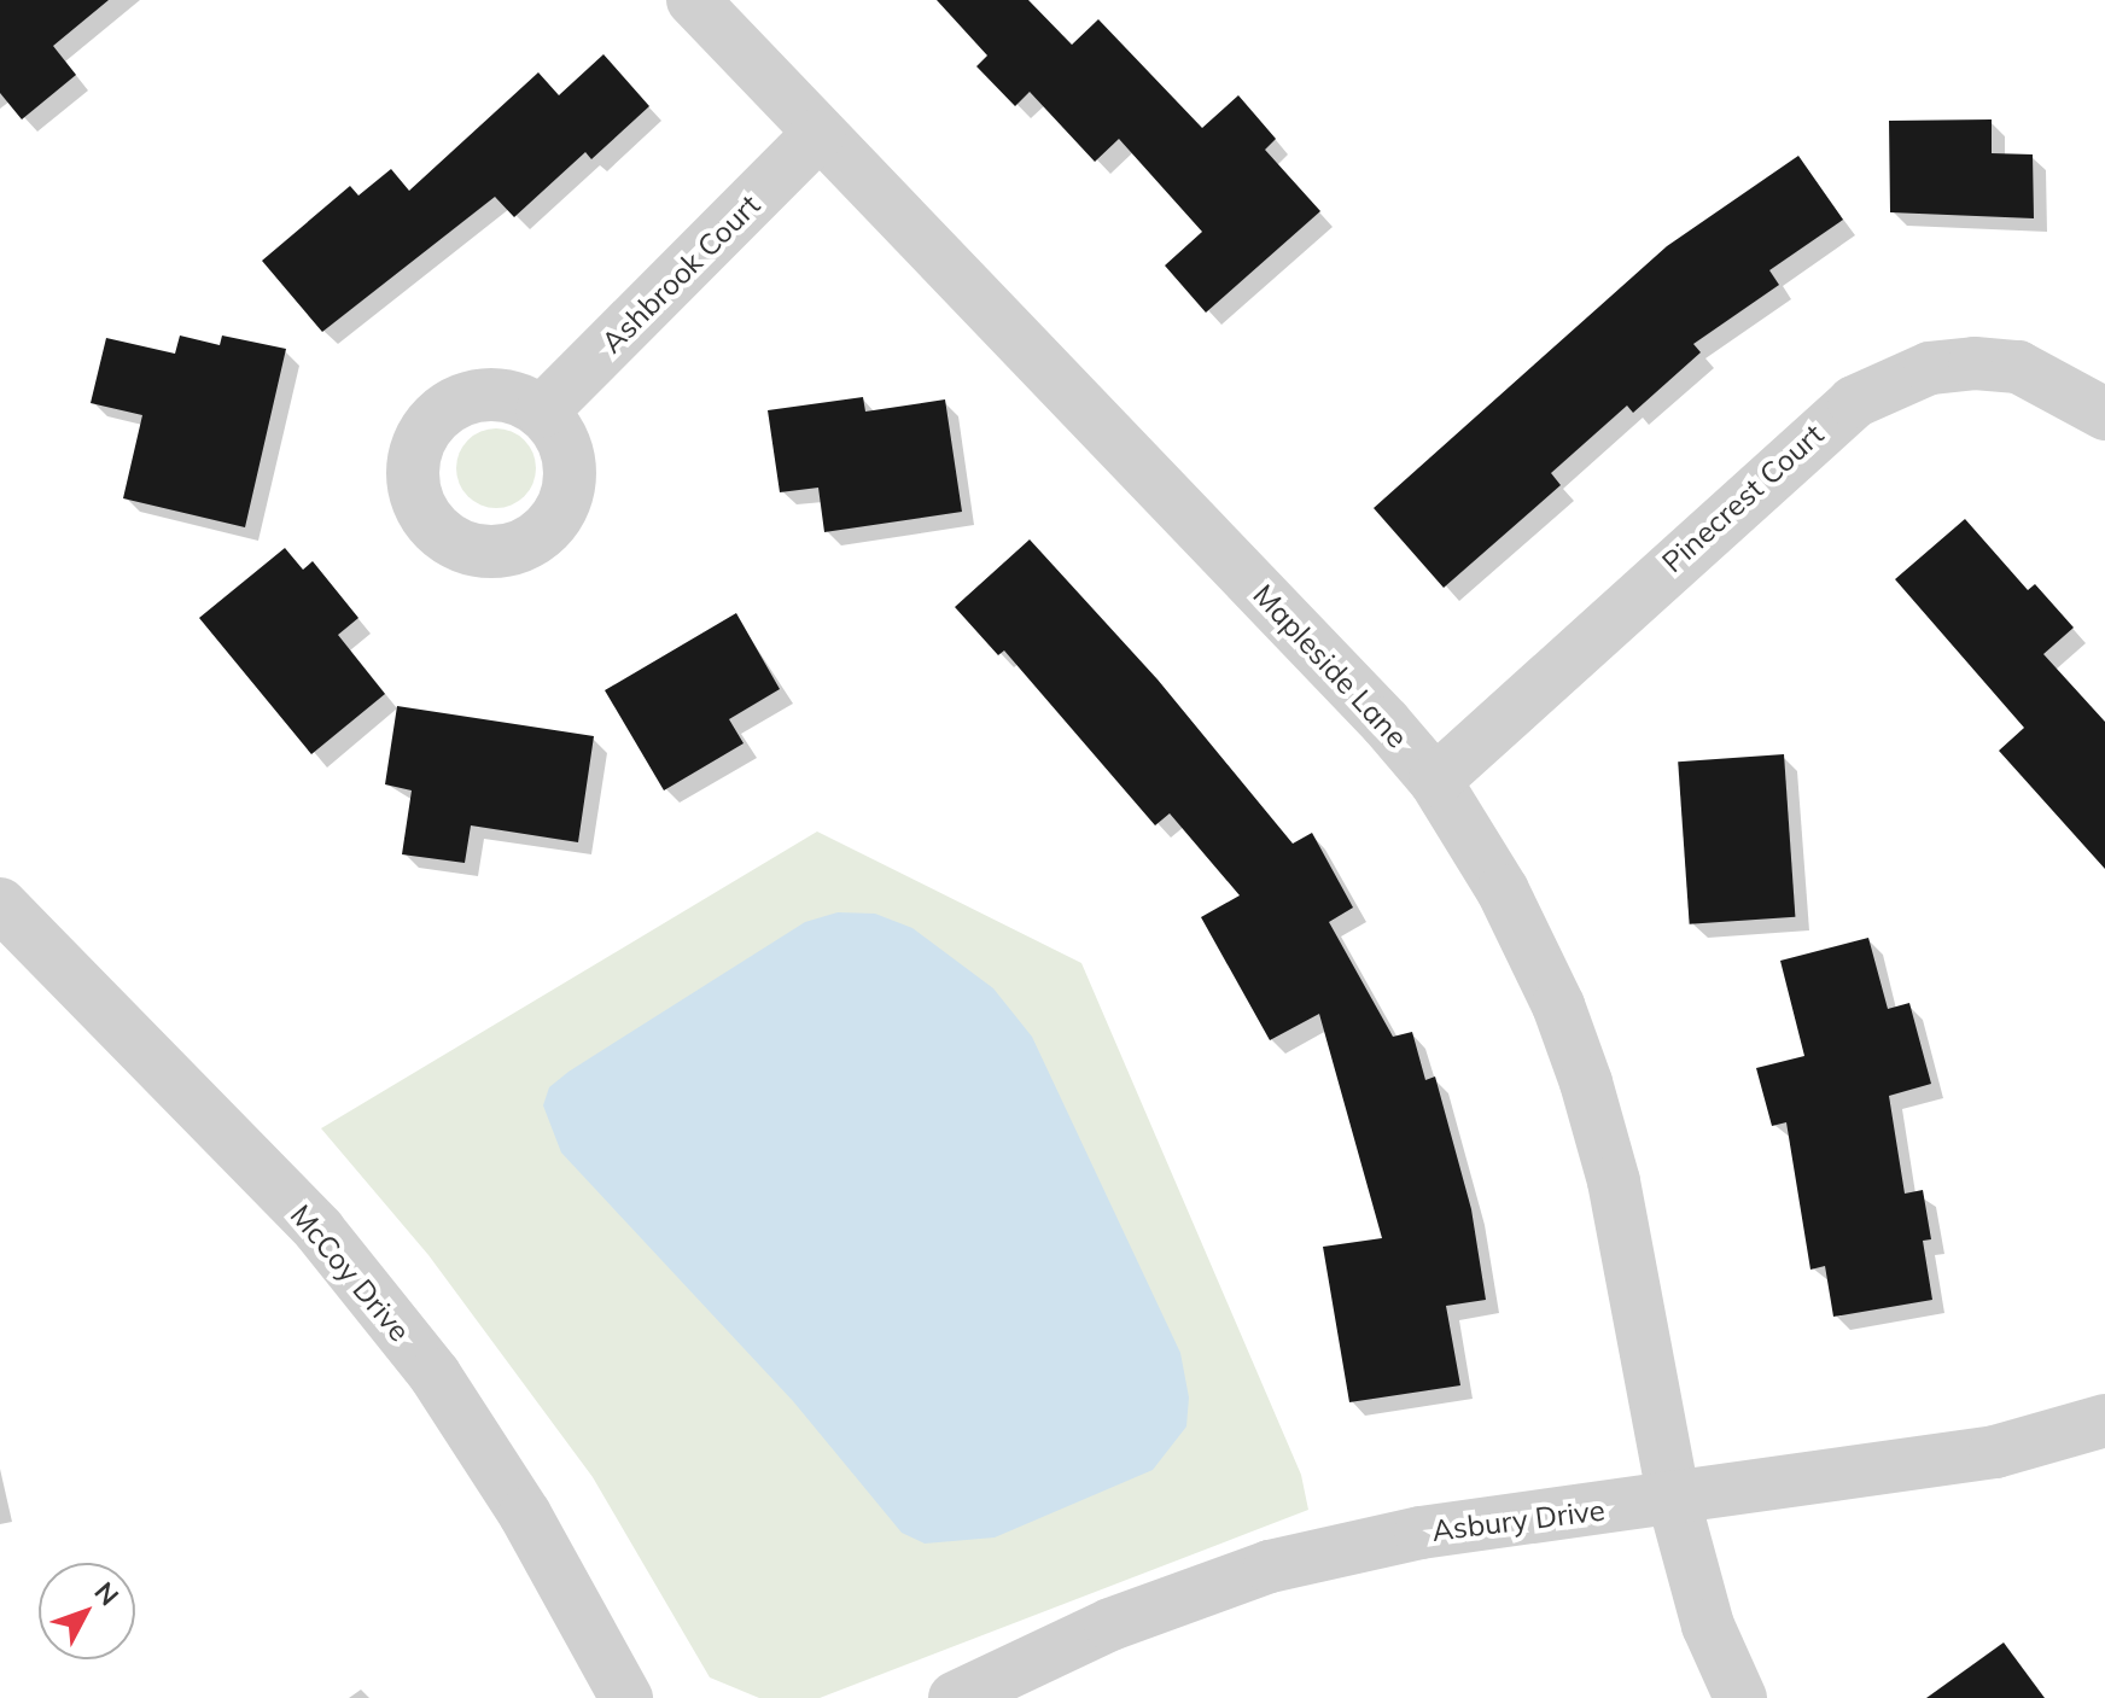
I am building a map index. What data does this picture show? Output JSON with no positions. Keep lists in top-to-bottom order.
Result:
{
  "streets": {
    "street": [
      "Ashbrook Court",
      "Pinecrest Court",
      "Mapleside Lane",
      "McCoy Drive",
      "Asbury Drive"
    ]
  },
  "crossings": [
    ["Ashbrook Court", "Mapleside Lane"],
    ["Pinecrest Court", "Mapleside Lane"],
    ["Mapleside Lane", "Asbury Drive"]
  ],
  "north": "top right"
}
